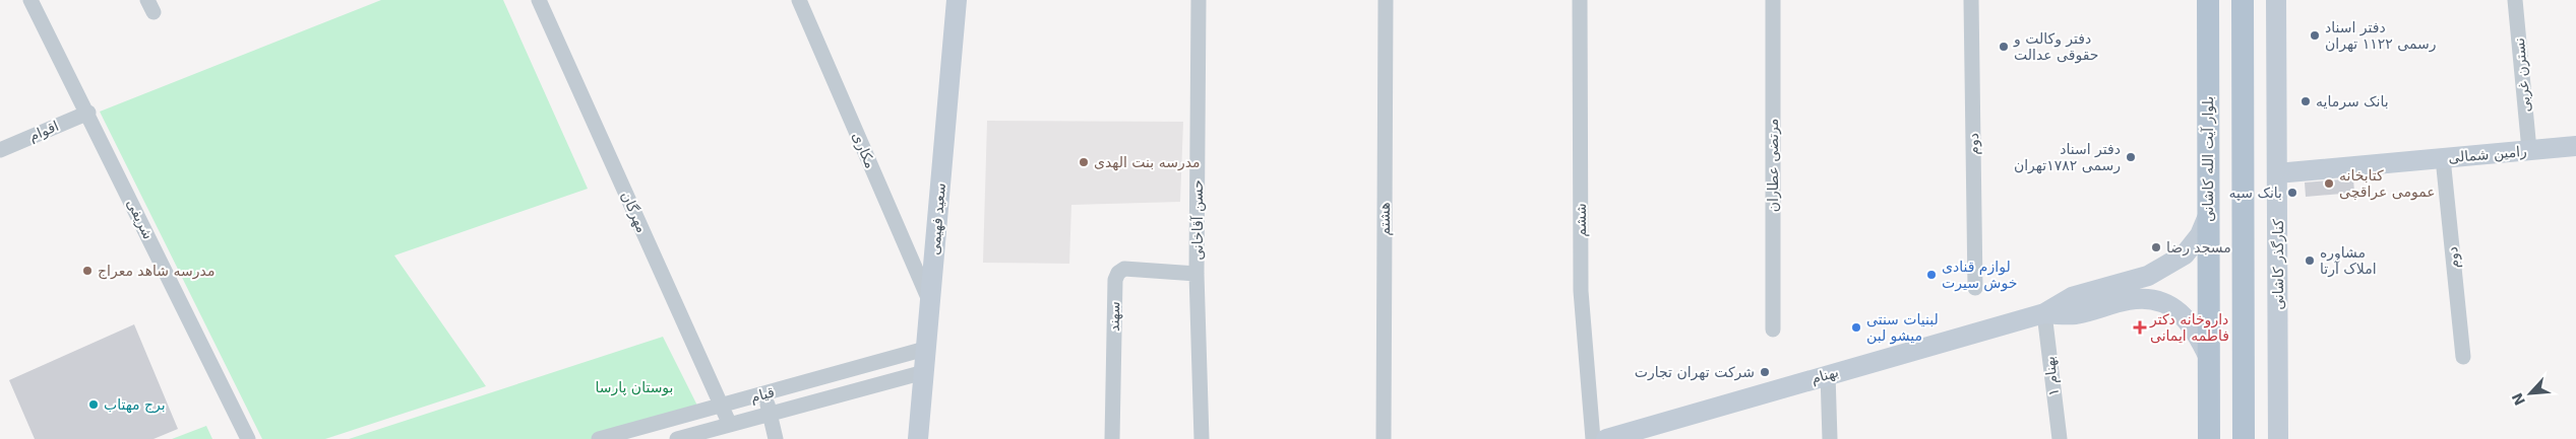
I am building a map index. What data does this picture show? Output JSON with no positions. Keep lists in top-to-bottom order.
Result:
{
  "streets": {
    "main road": [
      "رامین شمالی",
      "بلوار آیت الله کاشانی",
      "سعید فهیمی",
      "کنارگذر کاشانی",
      "بهنام"
    ],
    "street": [
      "نسترن غربی",
      "اقوام",
      "دوم",
      "مکاری",
      "مرتضی عطاران",
      "مهرگان",
      "شریفی",
      "هشتم",
      "حسن آقاخانی",
      "ششم",
      "سهند",
      "بهنام ۱",
      "قیام"
    ]
  },
  "crossings": [
    ["نسترن غربی", "رامین شمالی"],
    ["اقوام", "شریفی"],
    ["دوم", "رامین شمالی"],
    ["مکاری", "سعید فهیمی"],
    ["رامین شمالی", "کنارگذر کاشانی"],
    ["بلوار آیت الله کاشانی", "بهنام"],
    ["مهرگان", "قیام"],
    ["سعید فهیمی", "قیام"],
    ["حسن آقاخانی", "سهند"],
    ["بهنام", "بهنام ۱"]
  ],
  "parks": ["بوستان پارسا"],
  "places": {
    "other": [
      "دفتر اسناد رسمی ۱۱۲۲ تهران",
      "دفتر وکالت و حقوقی عدالت",
      "بانک سرمایه",
      "دفتر اسناد رسمی ۱۷۸۲تهران",
      "مدرسه بنت الهدی",
      "کتابخانه عمومی عراقچی",
      "بانک سپه",
      "مسجد رضا",
      "مشاوره املاک آرتا",
      "مدرسه شاهد معراج",
      "لوازم قنادی خوش سیرت",
      "لبنیات سنتی میشو لبن",
      "شرکت تهران تجارت",
      "برج مهتاب"
    ],
    "health": ["داروخانه دکتر فاطمه ایمانی"]
  },
  "north": "bottom left"
}
